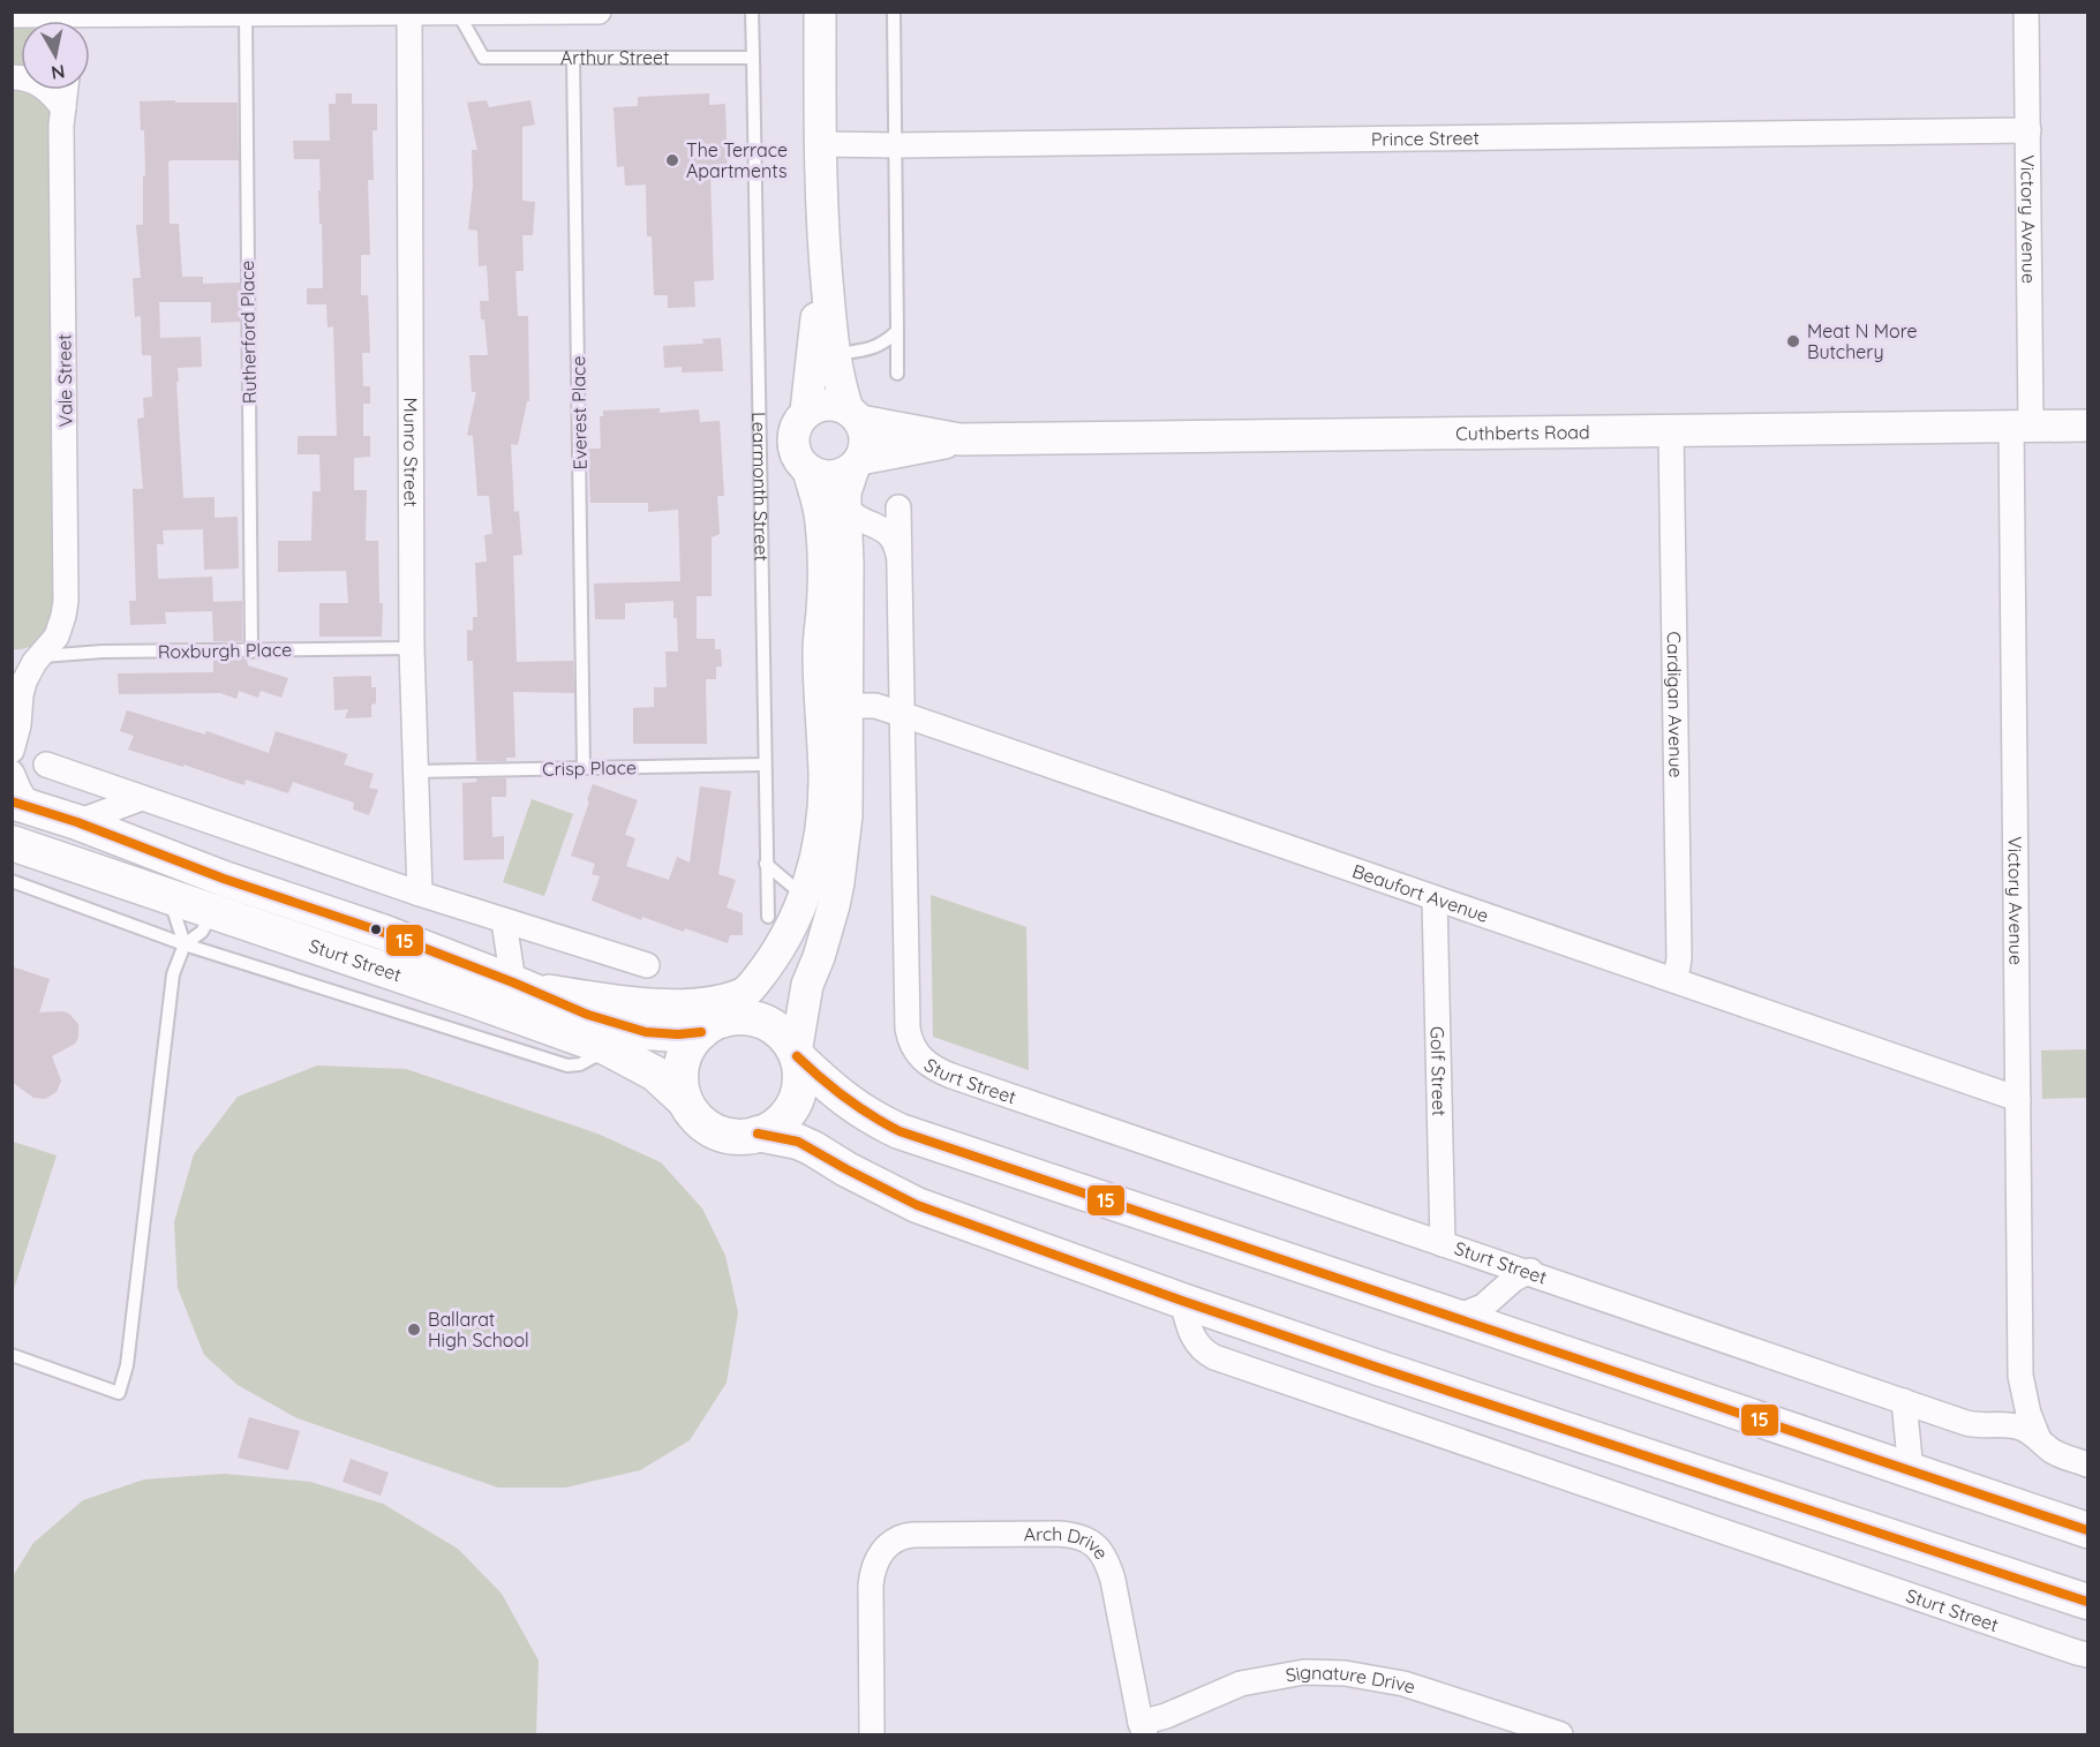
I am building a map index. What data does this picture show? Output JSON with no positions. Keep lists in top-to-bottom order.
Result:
{
  "streets": {
    "main road": ["Sturt Street"],
    "street": [
      "Prince Street",
      "Victory Avenue",
      "Vale Street",
      "Cuthberts Road",
      "Munro Street",
      "Cardigan Avenue",
      "Beaufort Avenue",
      "Golf Street",
      "Arch Drive",
      "Signature Drive"
    ],
    "lane": [
      "Arthur Street",
      "Rutherford Place",
      "Everest Place",
      "Learmonth Street",
      "Roxburgh Place",
      "Crisp Place"
    ]
  },
  "crossings": [
    ["Arthur Street", "Everest Place"],
    ["Arthur Street", "Learmonth Street"],
    ["Prince Street", "Victory Avenue"],
    ["Victory Avenue", "Cuthberts Road"],
    ["Victory Avenue", "Beaufort Avenue"],
    ["Victory Avenue", "Sturt Street"],
    ["Rutherford Place", "Roxburgh Place"],
    ["Vale Street", "Roxburgh Place"],
    ["Everest Place", "Crisp Place"],
    ["Cuthberts Road", "Cardigan Avenue"],
    ["Munro Street", "Roxburgh Place"],
    ["Munro Street", "Crisp Place"],
    ["Learmonth Street", "Crisp Place"],
    ["Cardigan Avenue", "Beaufort Avenue"],
    ["Beaufort Avenue", "Sturt Street"],
    ["Beaufort Avenue", "Golf Street"],
    ["Sturt Street", "Golf Street"],
    ["Arch Drive", "Signature Drive"]
  ],
  "places": ["The Terrace Apartments", "Meat N More Butchery", "Ballarat High School"],
  "lines": ["transit line 15"],
  "north": "bottom"
}
